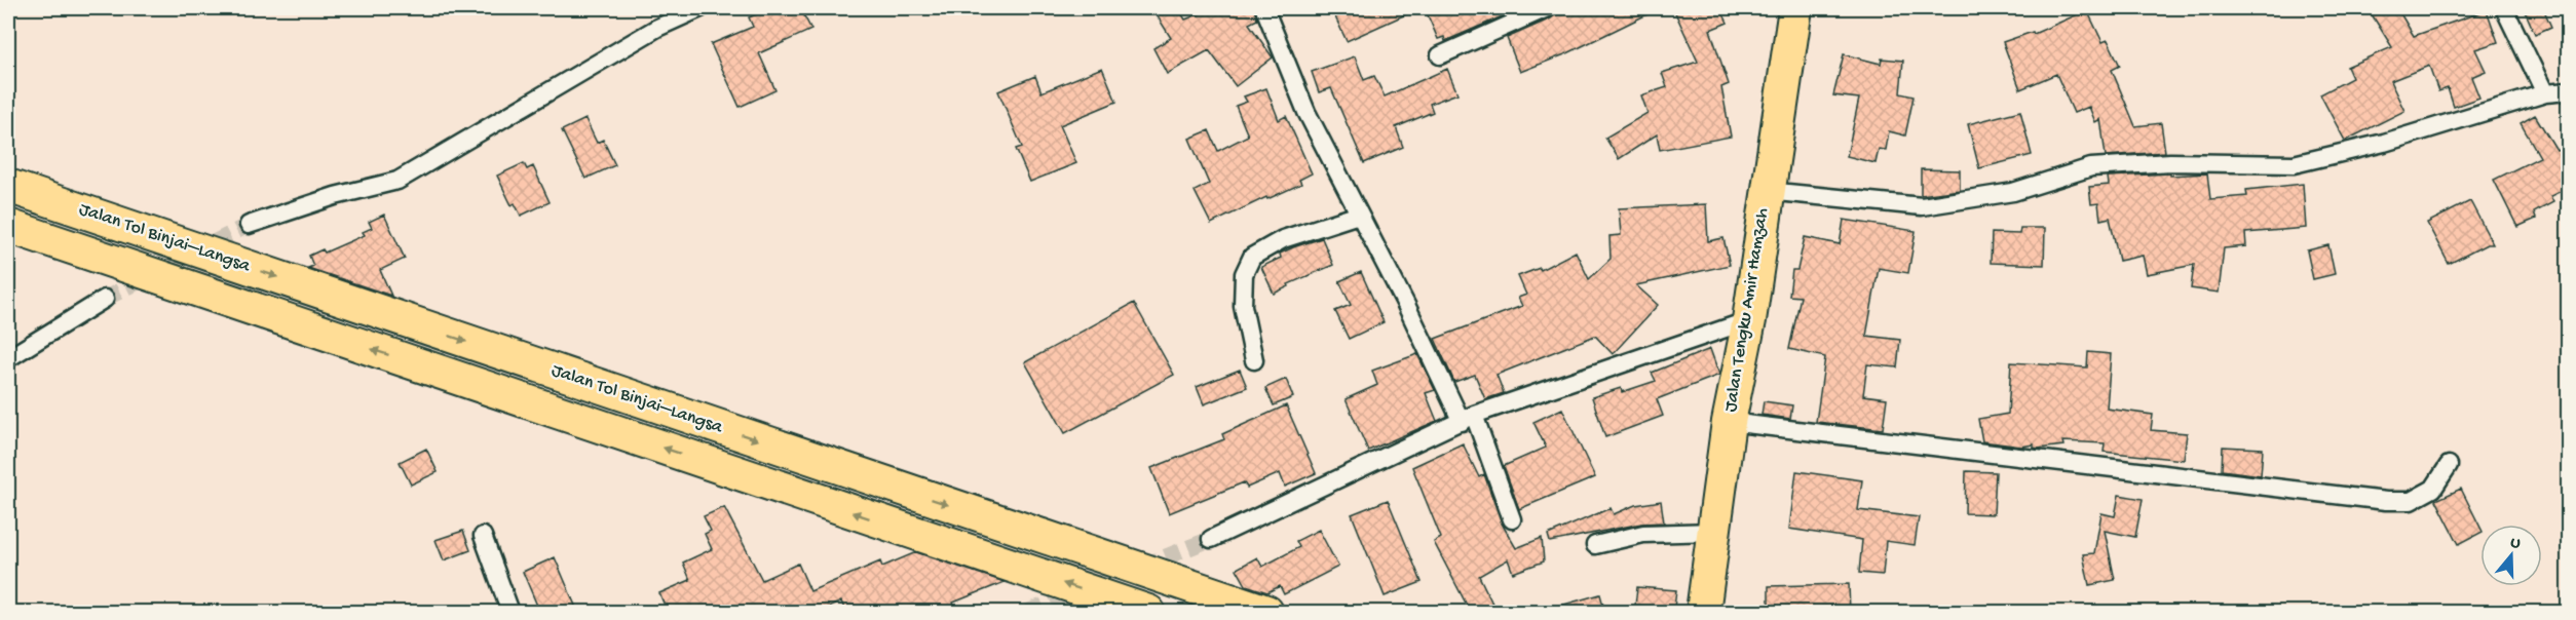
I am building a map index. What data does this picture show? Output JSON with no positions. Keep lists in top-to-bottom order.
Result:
{
  "streets": {
    "highway": ["Jalan Tol Binjai–Langsa", "Jalan Tengku Amir Hamzah"]
  },
  "north": "top"
}
